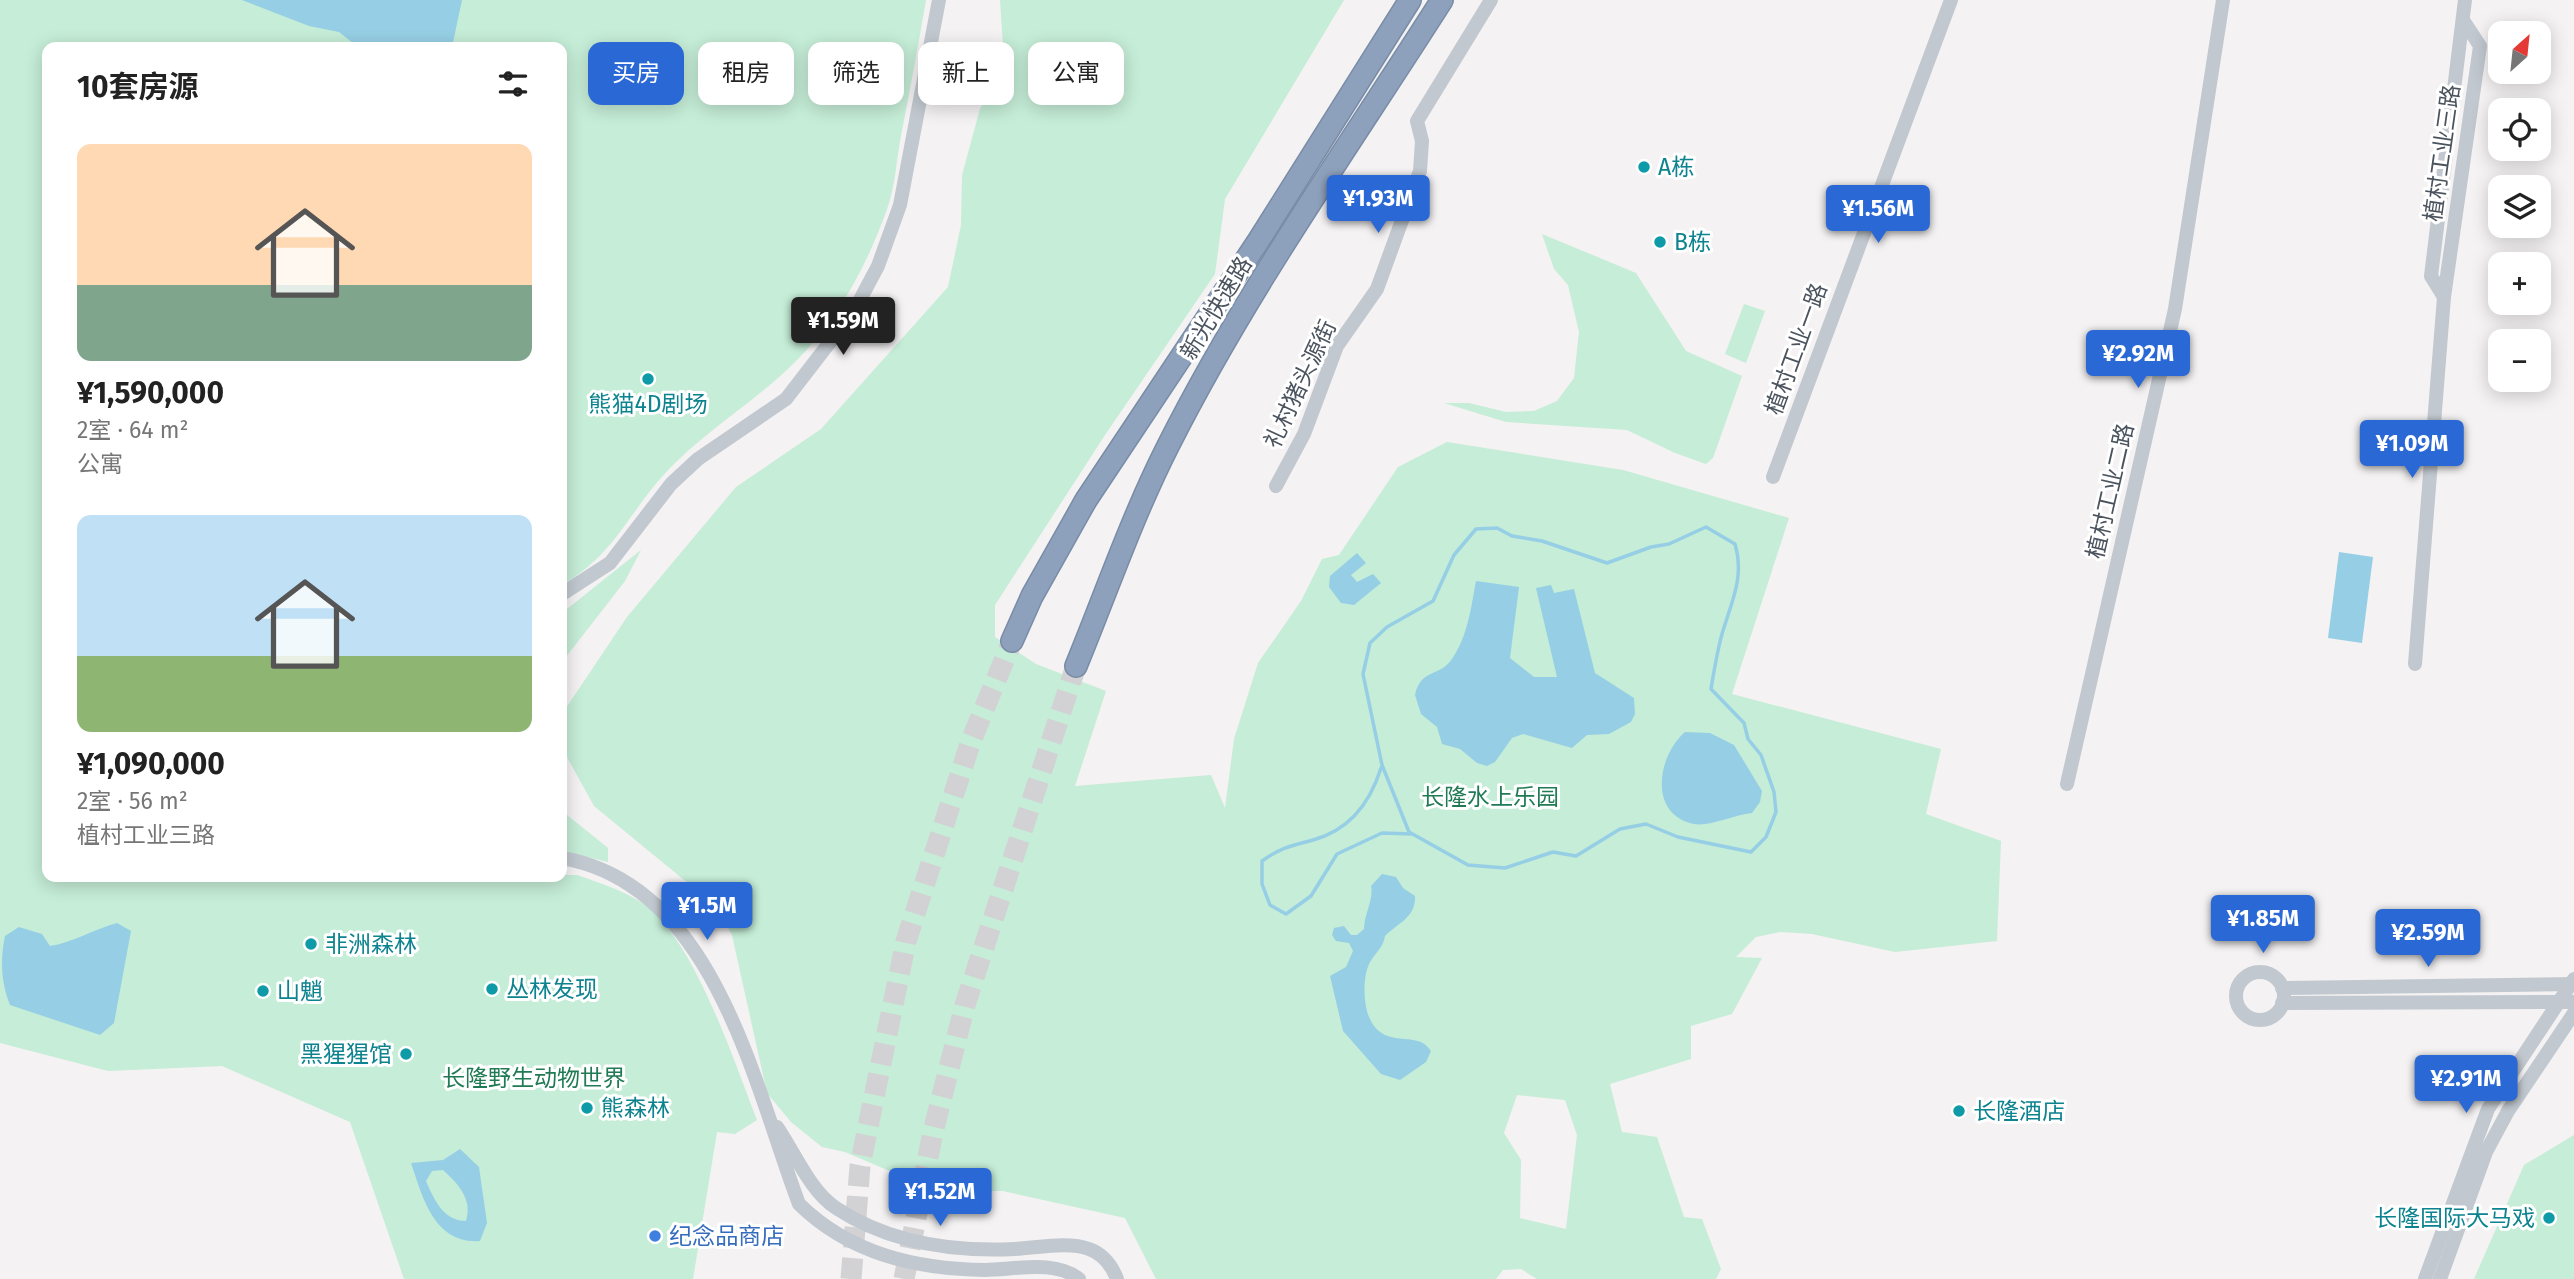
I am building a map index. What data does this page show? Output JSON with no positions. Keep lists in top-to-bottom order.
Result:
{
  "streets": {
    "highway": ["新光快速路"],
    "street": [
      "植村工业三路",
      "植村工业一路",
      "礼村猪头源街",
      "植村工业二路"
    ]
  },
  "parks": ["长隆水上乐园", "长隆野生动物世界"],
  "places": [
    "A栋",
    "B栋",
    "熊猫4D剧场",
    "非洲森林",
    "丛林发现",
    "山魈",
    "黑猩猩馆",
    "熊森林",
    "长隆酒店",
    "长隆国际大马戏",
    "纪念品商店"
  ],
  "north": "top right",
  "page": {
    "map_buttons": ["+", "−"],
    "chip": [
      "买房",
      "租房",
      "筛选",
      "新上",
      "公寓"
    ],
    "heading": "10套房源",
    "list": [
      {
        "name": "¥1,590,000",
        "note": "2室 · 64 m² · 公寓"
      },
      {
        "name": "¥1,090,000",
        "note": "2室 · 56 m² · 植村工业三路"
      }
    ],
    "price": [
      "¥1.93M",
      "¥1.56M",
      "¥1.59M",
      "¥2.92M",
      "¥1.09M",
      "¥1.5M",
      "¥1.85M",
      "¥2.59M",
      "¥2.91M",
      "¥1.52M"
    ]
  }
}
